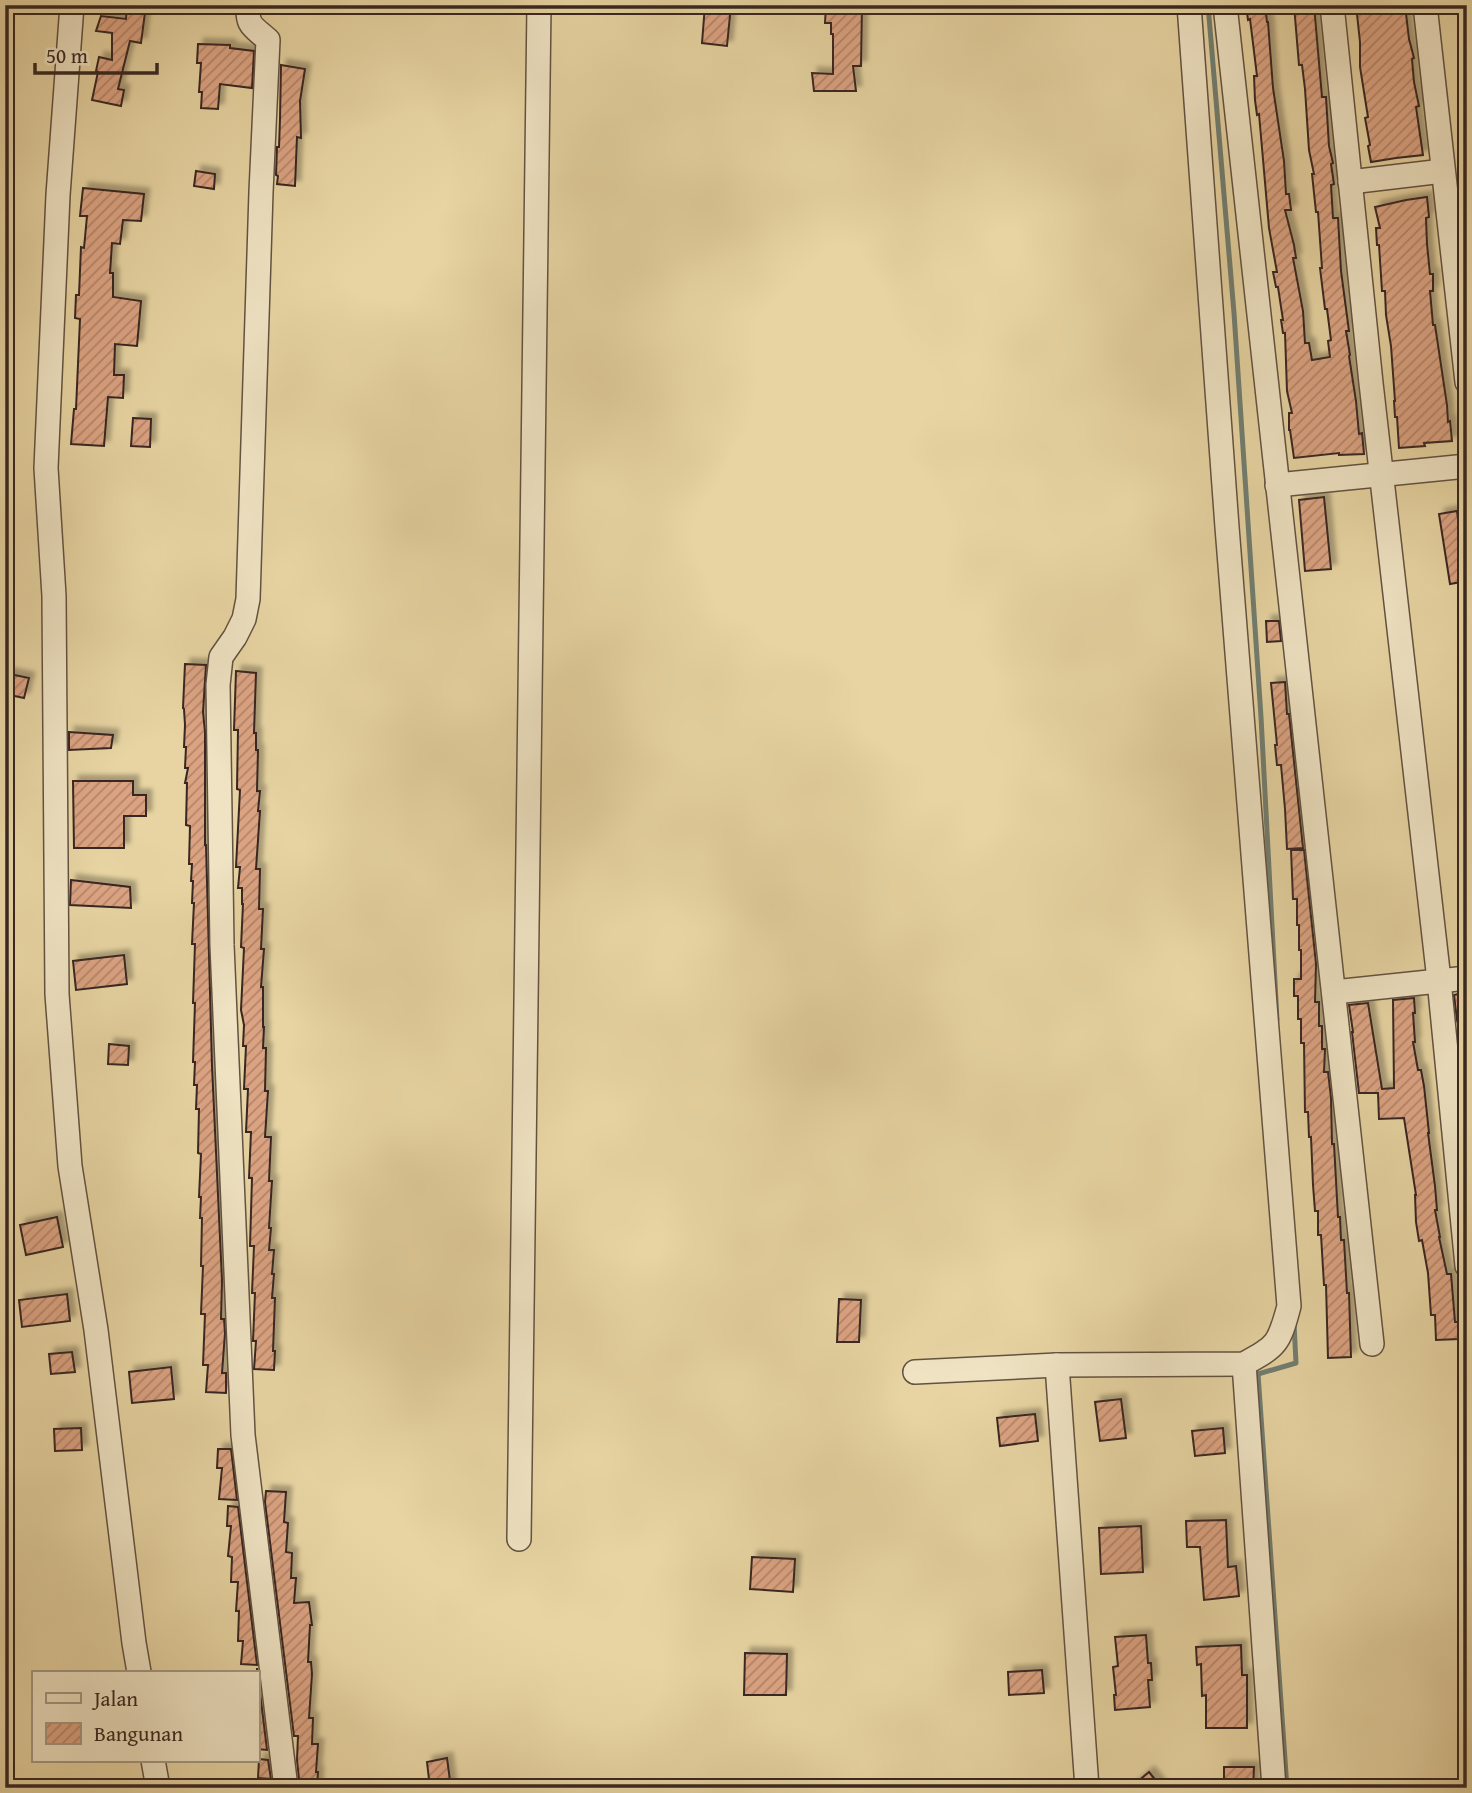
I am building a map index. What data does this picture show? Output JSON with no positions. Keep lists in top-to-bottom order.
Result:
{
  "legend": ["Jalan", "Bangunan"],
  "scale_bar": "50 m"
}
